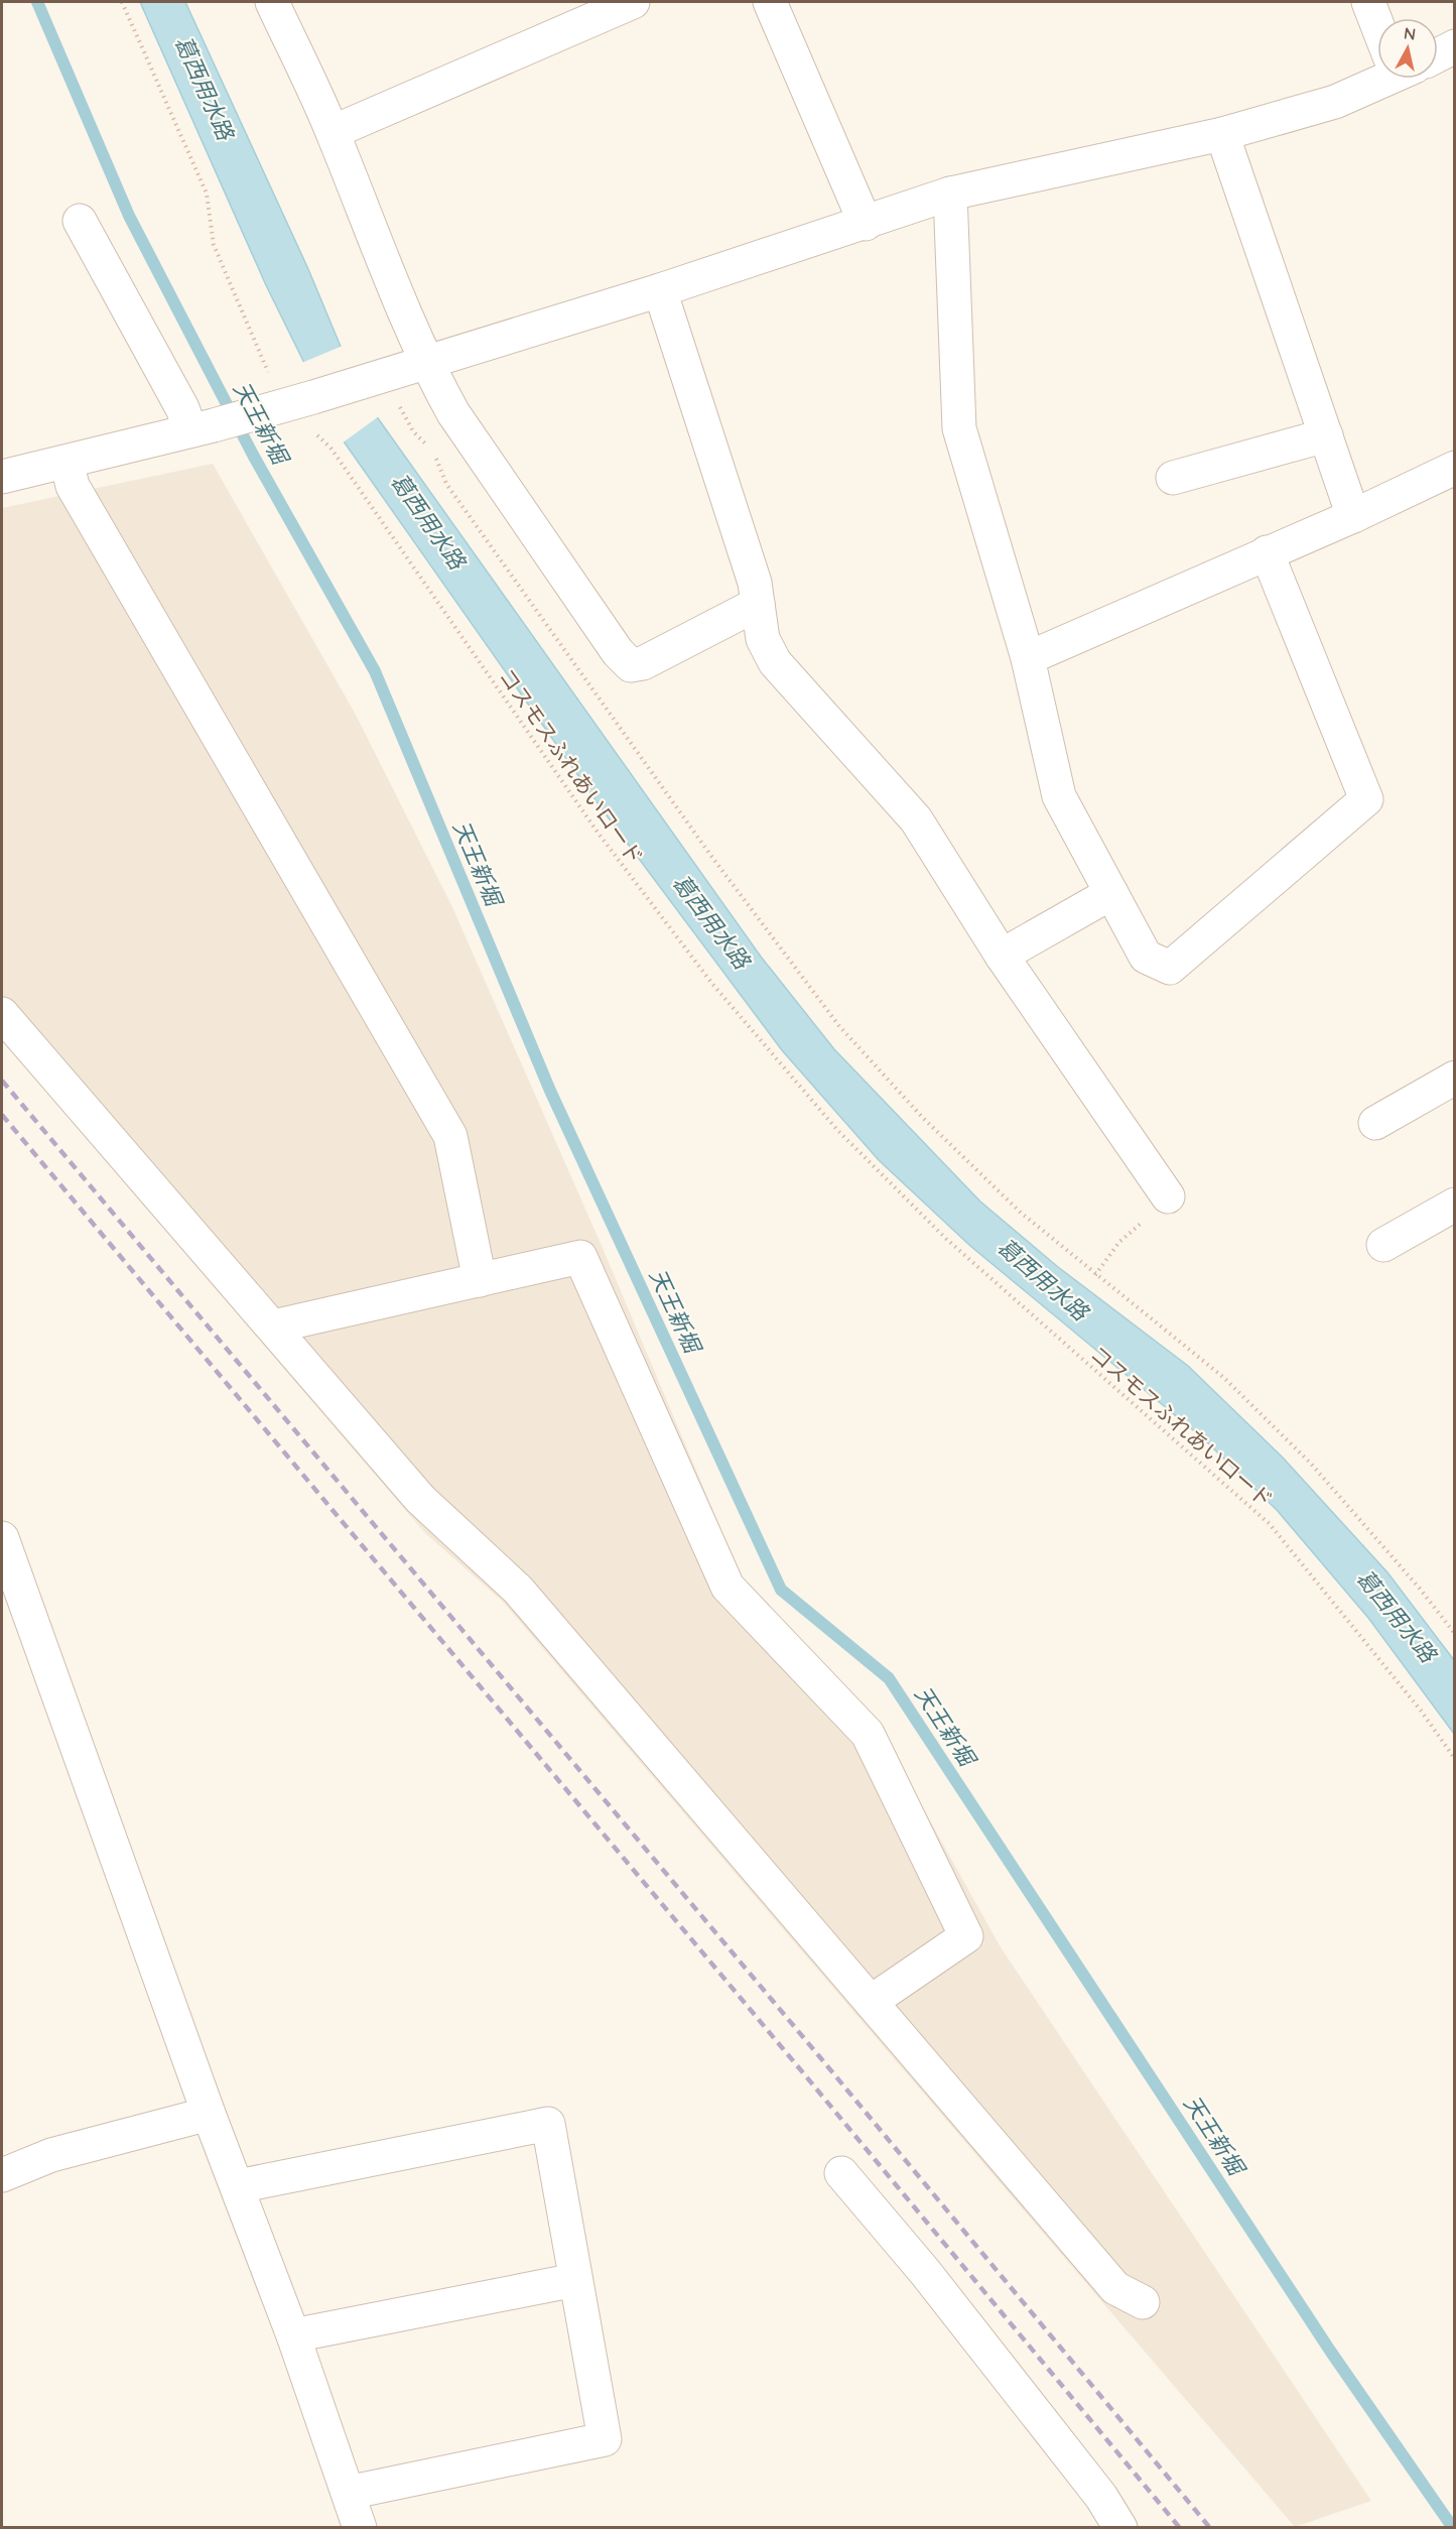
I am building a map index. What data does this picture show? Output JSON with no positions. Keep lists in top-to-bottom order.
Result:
{
  "streets": {
    "path": ["コスモスふれあいロード"]
  },
  "water": ["葛西用水路", "天王新堀"],
  "north": "top"
}
